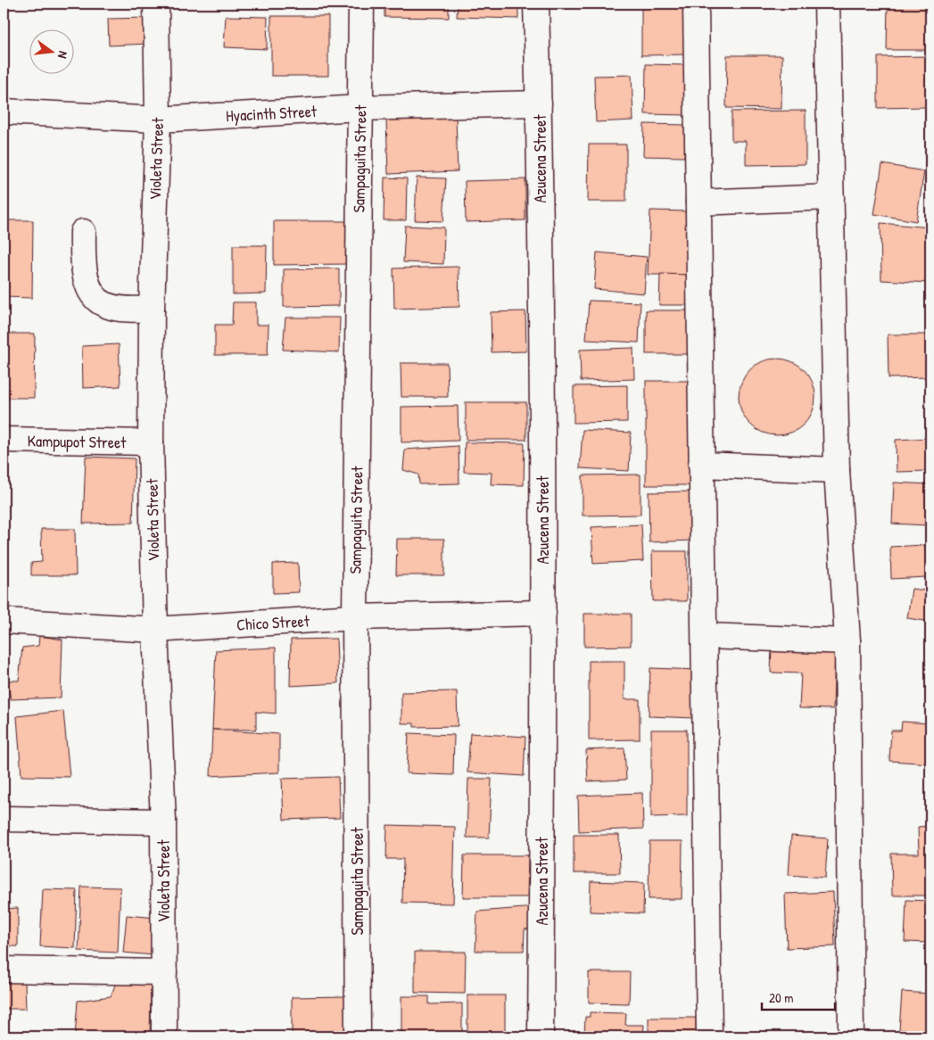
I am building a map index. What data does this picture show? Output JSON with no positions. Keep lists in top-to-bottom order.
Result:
{
  "streets": {
    "street": [
      "Hyacinth Street",
      "Violeta Street",
      "Sampaguita Street",
      "Azucena Street",
      "Kampupot Street",
      "Chico Street"
    ]
  },
  "crossings": [
    ["Hyacinth Street", "Violeta Street"],
    ["Hyacinth Street", "Sampaguita Street"],
    ["Hyacinth Street", "Azucena Street"],
    ["Violeta Street", "Kampupot Street"],
    ["Violeta Street", "Chico Street"],
    ["Sampaguita Street", "Chico Street"],
    ["Azucena Street", "Chico Street"]
  ],
  "scale_bar": "20 m",
  "north": "right"
}
